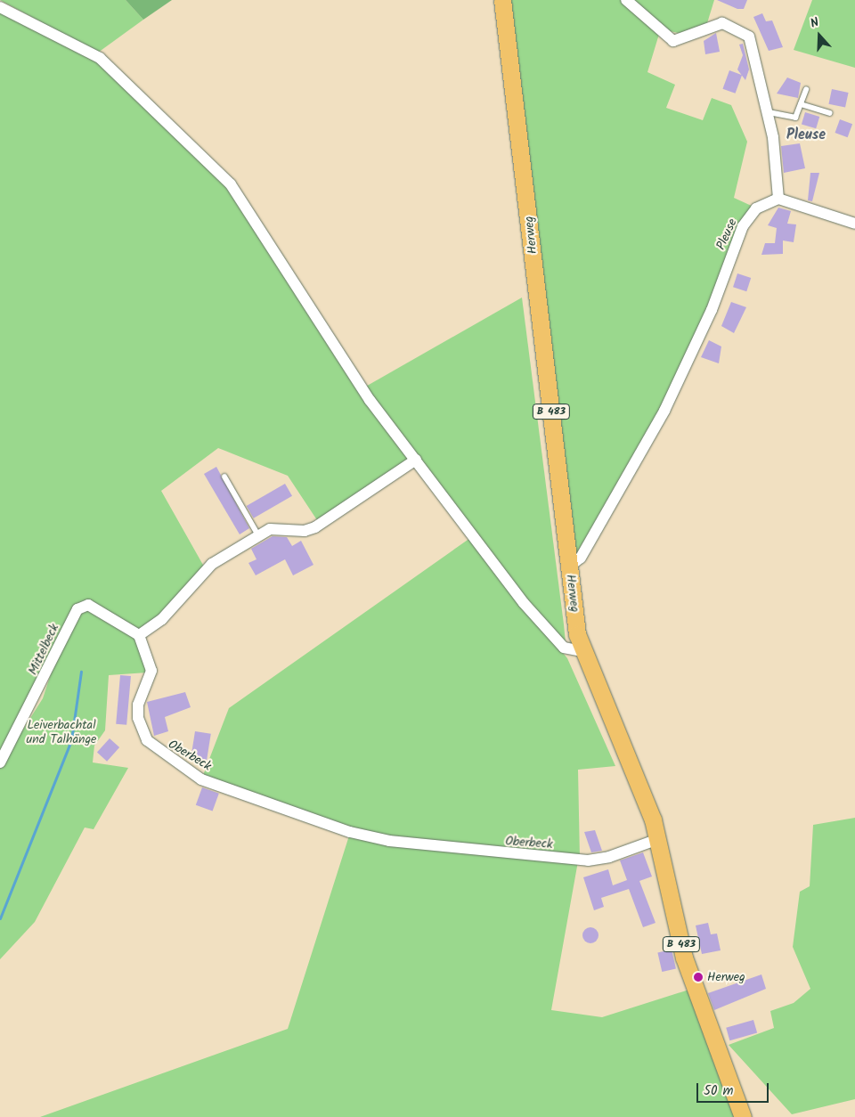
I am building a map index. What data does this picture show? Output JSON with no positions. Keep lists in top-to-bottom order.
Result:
{
  "streets": {
    "main road": ["Herweg", "B 483"],
    "street": ["Pleuse", "Mittelbeck", "Oberbeck"]
  },
  "crossings": [
    ["Pleuse", "Herweg"],
    ["Herweg", "Oberbeck"],
    ["Mittelbeck", "Oberbeck"]
  ],
  "districts": ["Pleuse"],
  "parks": ["Leiverbachtal und Talhänge"],
  "places": ["Herweg"],
  "scale_bar": "50 m",
  "north": "top"
}
